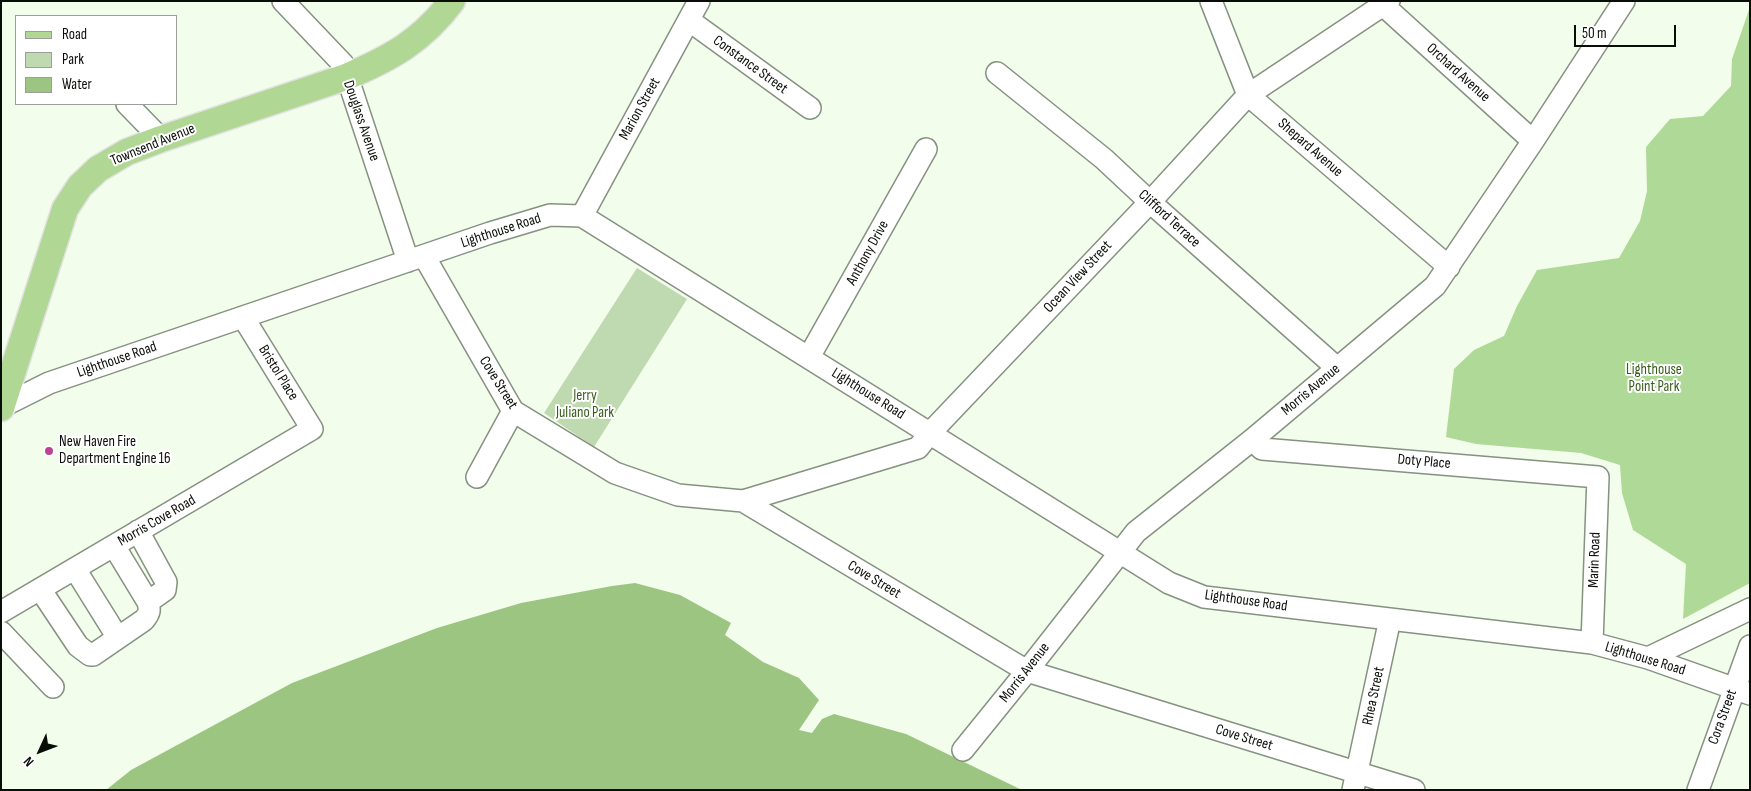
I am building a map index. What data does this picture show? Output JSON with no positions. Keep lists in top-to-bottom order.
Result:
{
  "streets": {
    "main road": ["Townsend Avenue"],
    "street": [
      "Constance Street",
      "Orchard Avenue",
      "Marion Street",
      "Douglass Avenue",
      "Shepard Avenue",
      "Clifford Terrace",
      "Lighthouse Road",
      "Anthony Drive",
      "Ocean View Street",
      "Bristol Place",
      "Cove Street",
      "Morris Avenue",
      "Doty Place",
      "Morris Cove Road",
      "Marin Road",
      "Rhea Street",
      "Cora Street"
    ]
  },
  "crossings": [
    ["Constance Street", "Marion Street"],
    ["Orchard Avenue", "Ocean View Street"],
    ["Orchard Avenue", "Morris Avenue"],
    ["Marion Street", "Lighthouse Road"],
    ["Douglass Avenue", "Townsend Avenue"],
    ["Douglass Avenue", "Lighthouse Road"],
    ["Douglass Avenue", "Cove Street"],
    ["Townsend Avenue", "Lighthouse Road"],
    ["Shepard Avenue", "Ocean View Street"],
    ["Shepard Avenue", "Morris Avenue"],
    ["Clifford Terrace", "Ocean View Street"],
    ["Clifford Terrace", "Morris Avenue"],
    ["Lighthouse Road", "Anthony Drive"],
    ["Lighthouse Road", "Ocean View Street"],
    ["Lighthouse Road", "Bristol Place"],
    ["Lighthouse Road", "Cove Street"],
    ["Lighthouse Road", "Morris Avenue"],
    ["Lighthouse Road", "Marin Road"],
    ["Lighthouse Road", "Rhea Street"],
    ["Lighthouse Road", "Cora Street"],
    ["Ocean View Street", "Cove Street"],
    ["Bristol Place", "Morris Cove Road"],
    ["Cove Street", "Morris Avenue"],
    ["Cove Street", "Rhea Street"],
    ["Morris Avenue", "Doty Place"],
    ["Doty Place", "Marin Road"]
  ],
  "parks": ["Lighthouse Point Park", "Jerry Juliano Park"],
  "places": ["New Haven Fire Department Engine 16"],
  "legend": ["Road", "Park", "Water"],
  "scale_bar": "50 m",
  "north": "bottom left"
}
